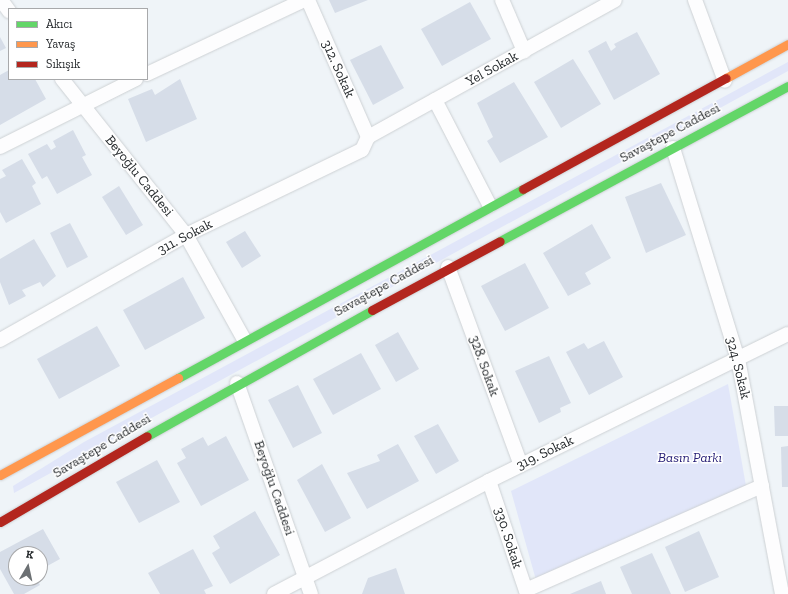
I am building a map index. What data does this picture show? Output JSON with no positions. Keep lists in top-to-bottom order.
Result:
{
  "streets": {
    "main road": ["Savaştepe Caddesi"],
    "street": [
      "312. Sokak",
      "Yel Sokak",
      "Beyoğlu Caddesi",
      "311. Sokak",
      "328. Sokak",
      "324. Sokak",
      "319. Sokak",
      "330. Sokak"
    ]
  },
  "crossings": [
    ["312. Sokak", "Yel Sokak"],
    ["312. Sokak", "311. Sokak"],
    ["Yel Sokak", "311. Sokak"],
    ["Savaştepe Caddesi", "Beyoğlu Caddesi"],
    ["Savaştepe Caddesi", "328. Sokak"],
    ["Savaştepe Caddesi", "324. Sokak"],
    ["Beyoğlu Caddesi", "311. Sokak"],
    ["Beyoğlu Caddesi", "319. Sokak"],
    ["328. Sokak", "319. Sokak"],
    ["324. Sokak", "319. Sokak"],
    ["319. Sokak", "330. Sokak"]
  ],
  "parks": ["Basın Parkı"],
  "legend": ["Akıcı", "Yavaş", "Sıkışık"],
  "north": "top"
}
